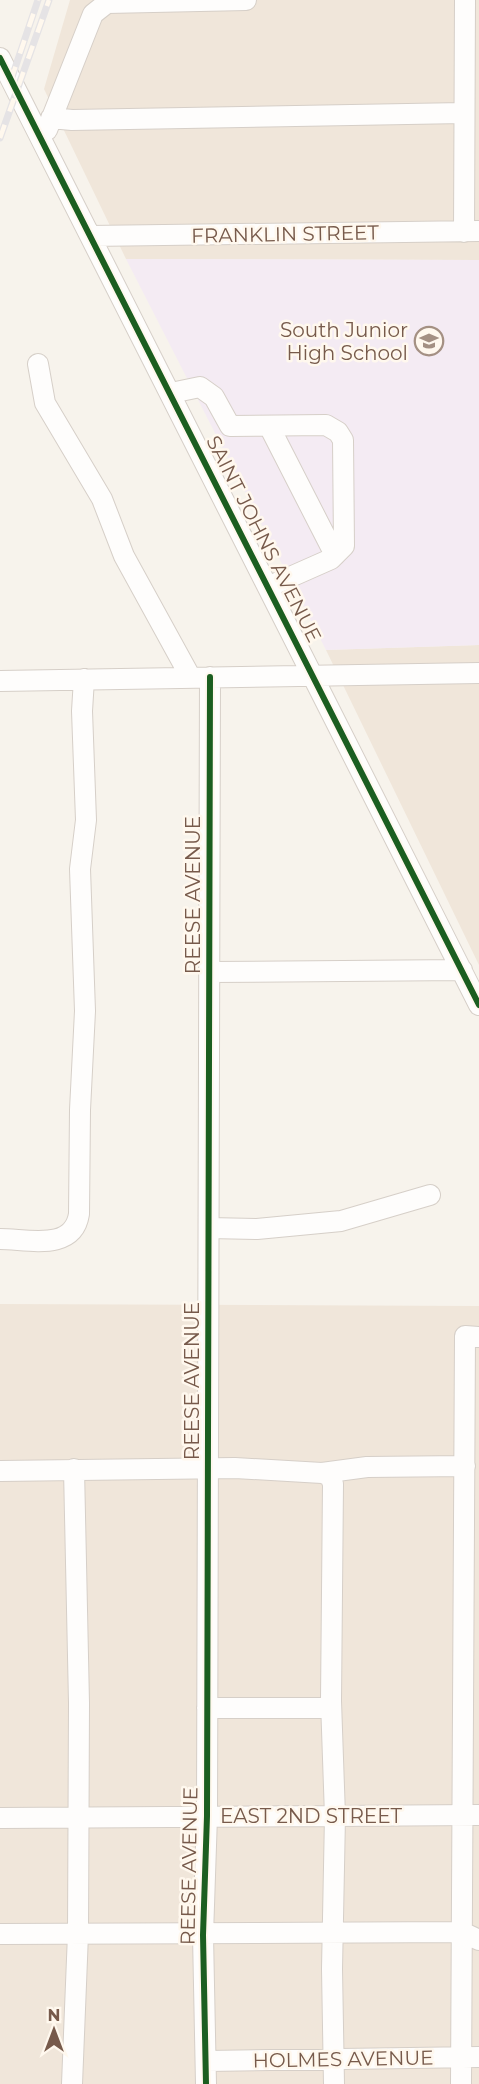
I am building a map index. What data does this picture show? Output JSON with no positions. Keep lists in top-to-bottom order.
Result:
{
  "streets": {
    "street": [
      "FRANKLIN STREET",
      "SAINT JOHNS AVENUE",
      "REESE AVENUE",
      "EAST 2ND STREET",
      "HOLMES AVENUE"
    ]
  },
  "crossings": [
    ["FRANKLIN STREET", "SAINT JOHNS AVENUE"],
    ["REESE AVENUE", "EAST 2ND STREET"],
    ["REESE AVENUE", "HOLMES AVENUE"]
  ],
  "places": {
    "school or university": ["South Junior High School"]
  },
  "north": "top"
}
